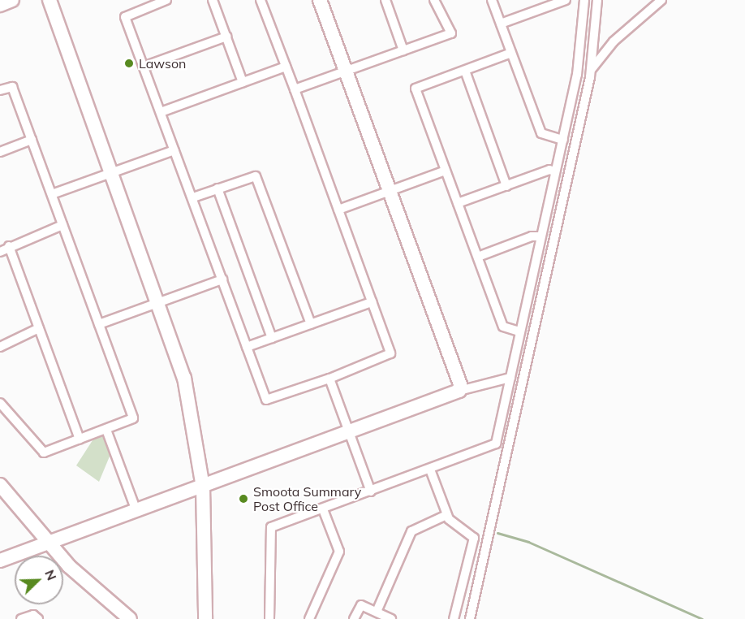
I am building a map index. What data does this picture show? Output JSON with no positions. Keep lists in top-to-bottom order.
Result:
{
  "places": ["Lawson", "Smoota Summary Post Office"],
  "north": "top right"
}
